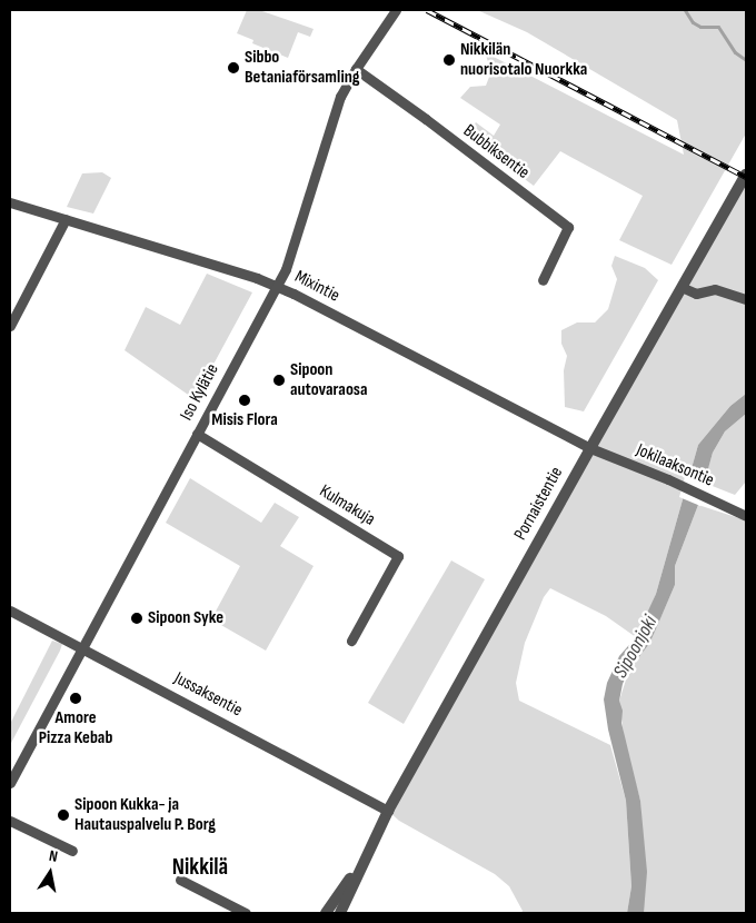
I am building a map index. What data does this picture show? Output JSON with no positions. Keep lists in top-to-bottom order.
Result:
{
  "streets": {
    "street": [
      "Bubbiksentie",
      "Mixintie",
      "Iso Kylätie",
      "Jokilaaksontie",
      "Pornaistentie",
      "Kulmakuja",
      "Jussaksentie"
    ]
  },
  "crossings": [
    ["Bubbiksentie", "Iso Kylätie"],
    ["Mixintie", "Iso Kylätie"],
    ["Mixintie", "Jokilaaksontie"],
    ["Mixintie", "Pornaistentie"],
    ["Iso Kylätie", "Kulmakuja"],
    ["Iso Kylätie", "Jussaksentie"],
    ["Jokilaaksontie", "Pornaistentie"],
    ["Pornaistentie", "Jussaksentie"]
  ],
  "districts": ["Nikkilä"],
  "water": ["Sipoonjoki"],
  "places": [
    "Nikkilän nuorisotalo Nuorkka",
    "Sibbo Betaniaförsamling",
    "Sipoon autovaraosa",
    "Misis Flora",
    "Sipoon Syke",
    "Amore Pizza Kebab",
    "Sipoon Kukka- ja Hautauspalvelu P. Borg"
  ],
  "north": "top"
}
